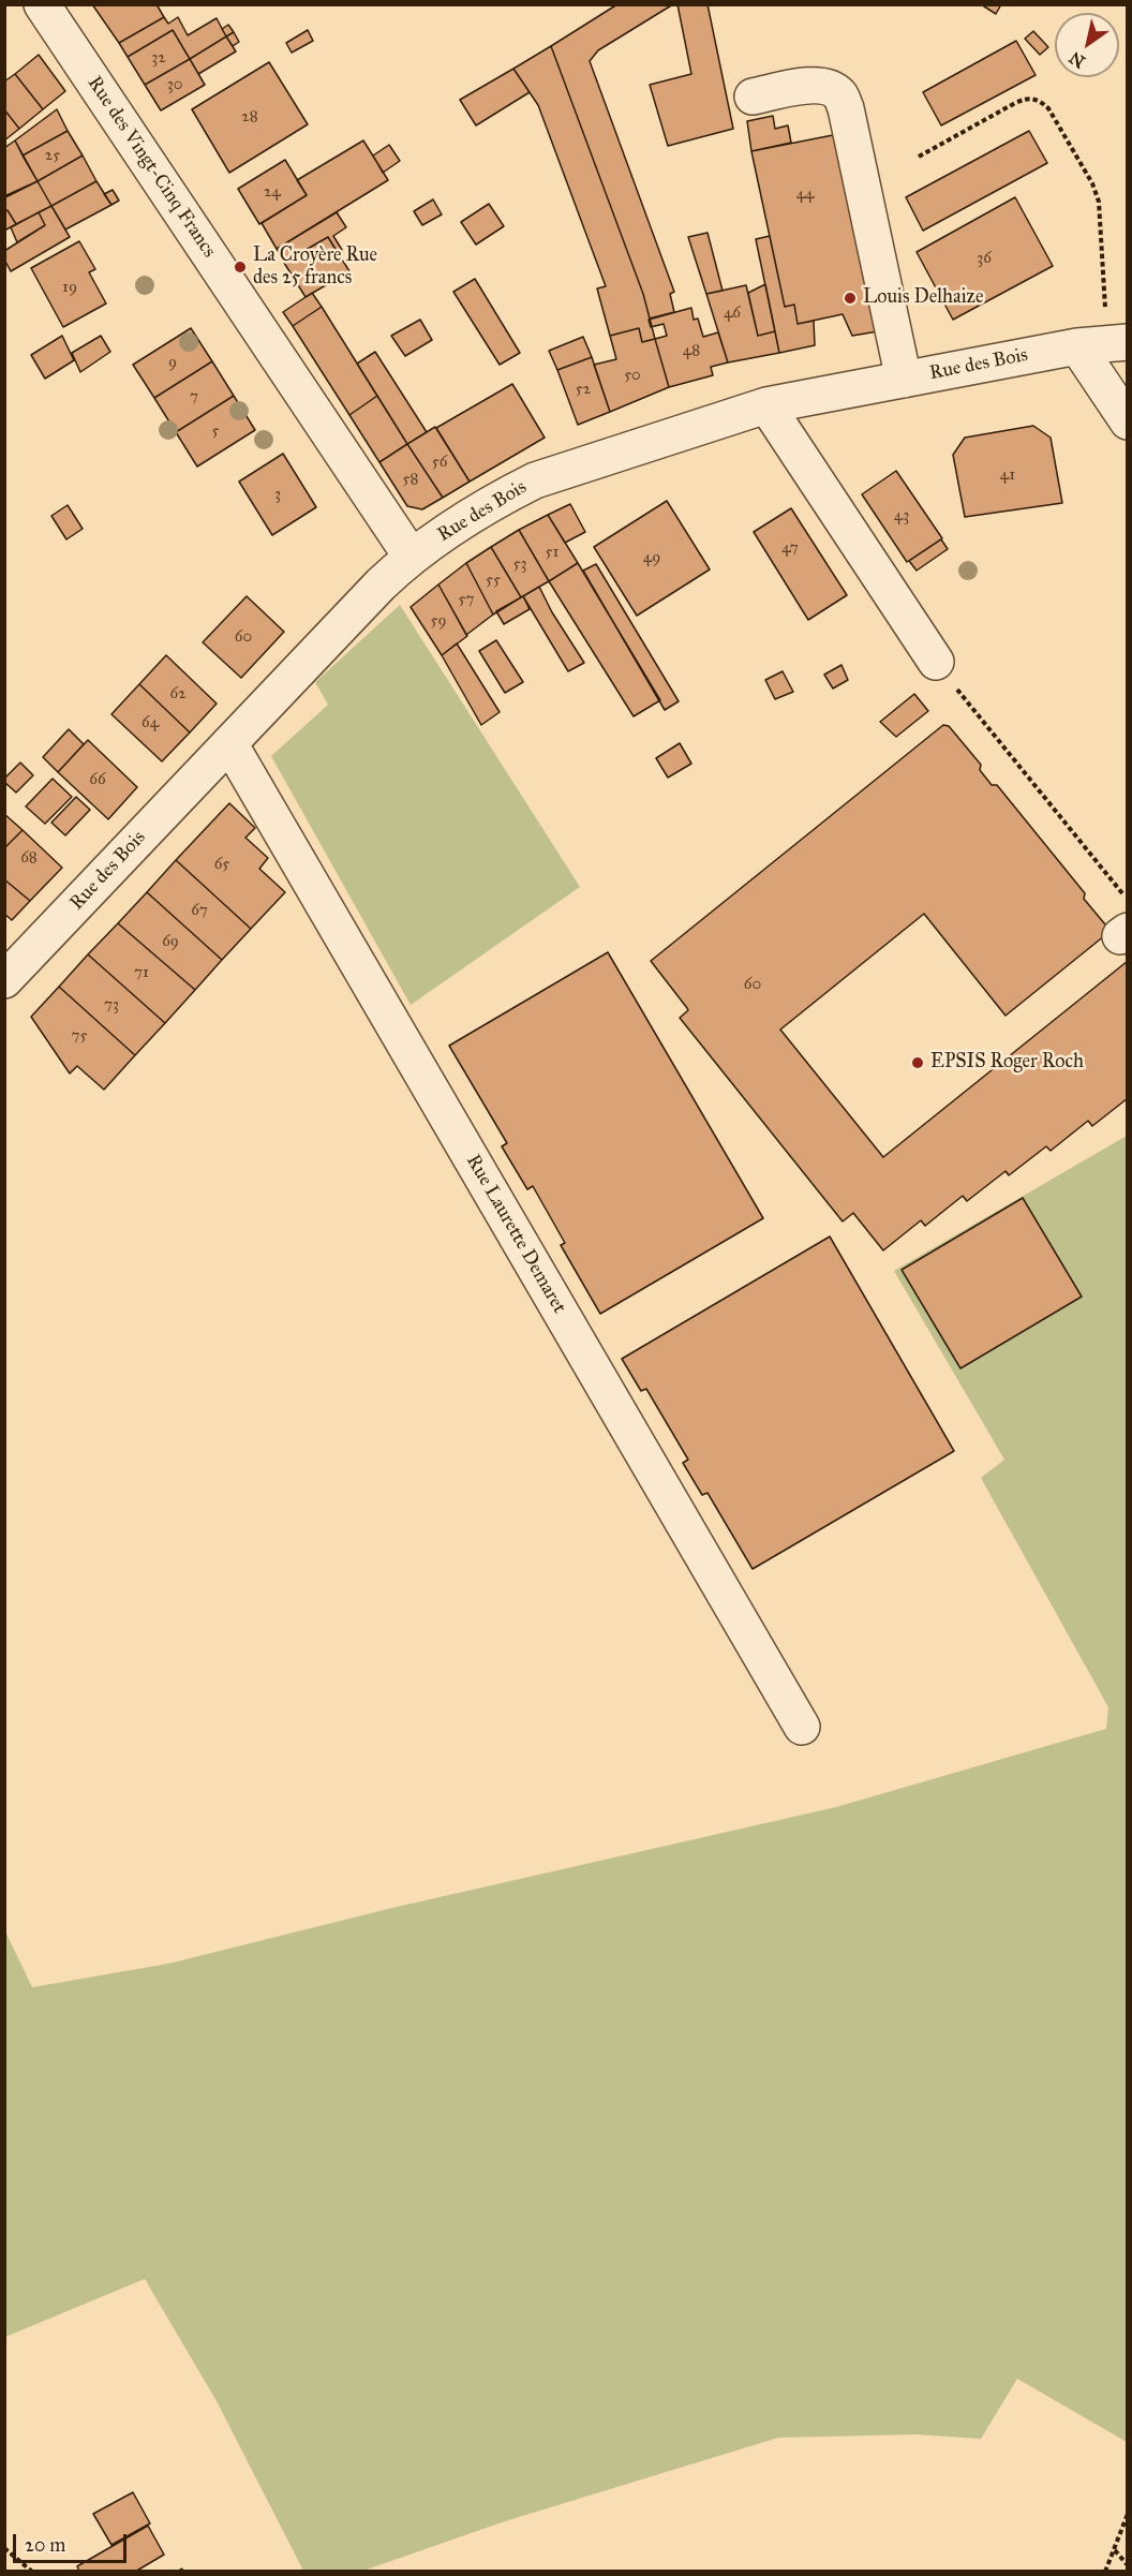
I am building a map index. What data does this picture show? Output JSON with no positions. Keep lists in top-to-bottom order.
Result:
{
  "streets": {
    "street": ["Rue des Vingt-Cinq Francs", "Rue des Bois", "Rue Laurette Demaret"]
  },
  "crossings": [
    ["Rue des Vingt-Cinq Francs", "Rue des Bois"],
    ["Rue des Bois", "Rue Laurette Demaret"]
  ],
  "places": ["La Croyère Rue des 25 francs", "Louis Delhaize", "EPSIS Roger Roch"],
  "house_numbers": [
    "32",
    "30",
    "28",
    "25",
    "24",
    "44",
    "36",
    "19",
    "46",
    "48",
    "9",
    "50",
    "52",
    "7",
    "5",
    "56",
    "41",
    "58",
    "3",
    "43",
    "47",
    "51",
    "49",
    "53",
    "55",
    "57",
    "59",
    "60",
    "62",
    "64",
    "66",
    "68",
    "65",
    "67",
    "69",
    "71",
    "60",
    "73",
    "75"
  ],
  "scale_bar": "20 m",
  "north": "bottom left"
}
